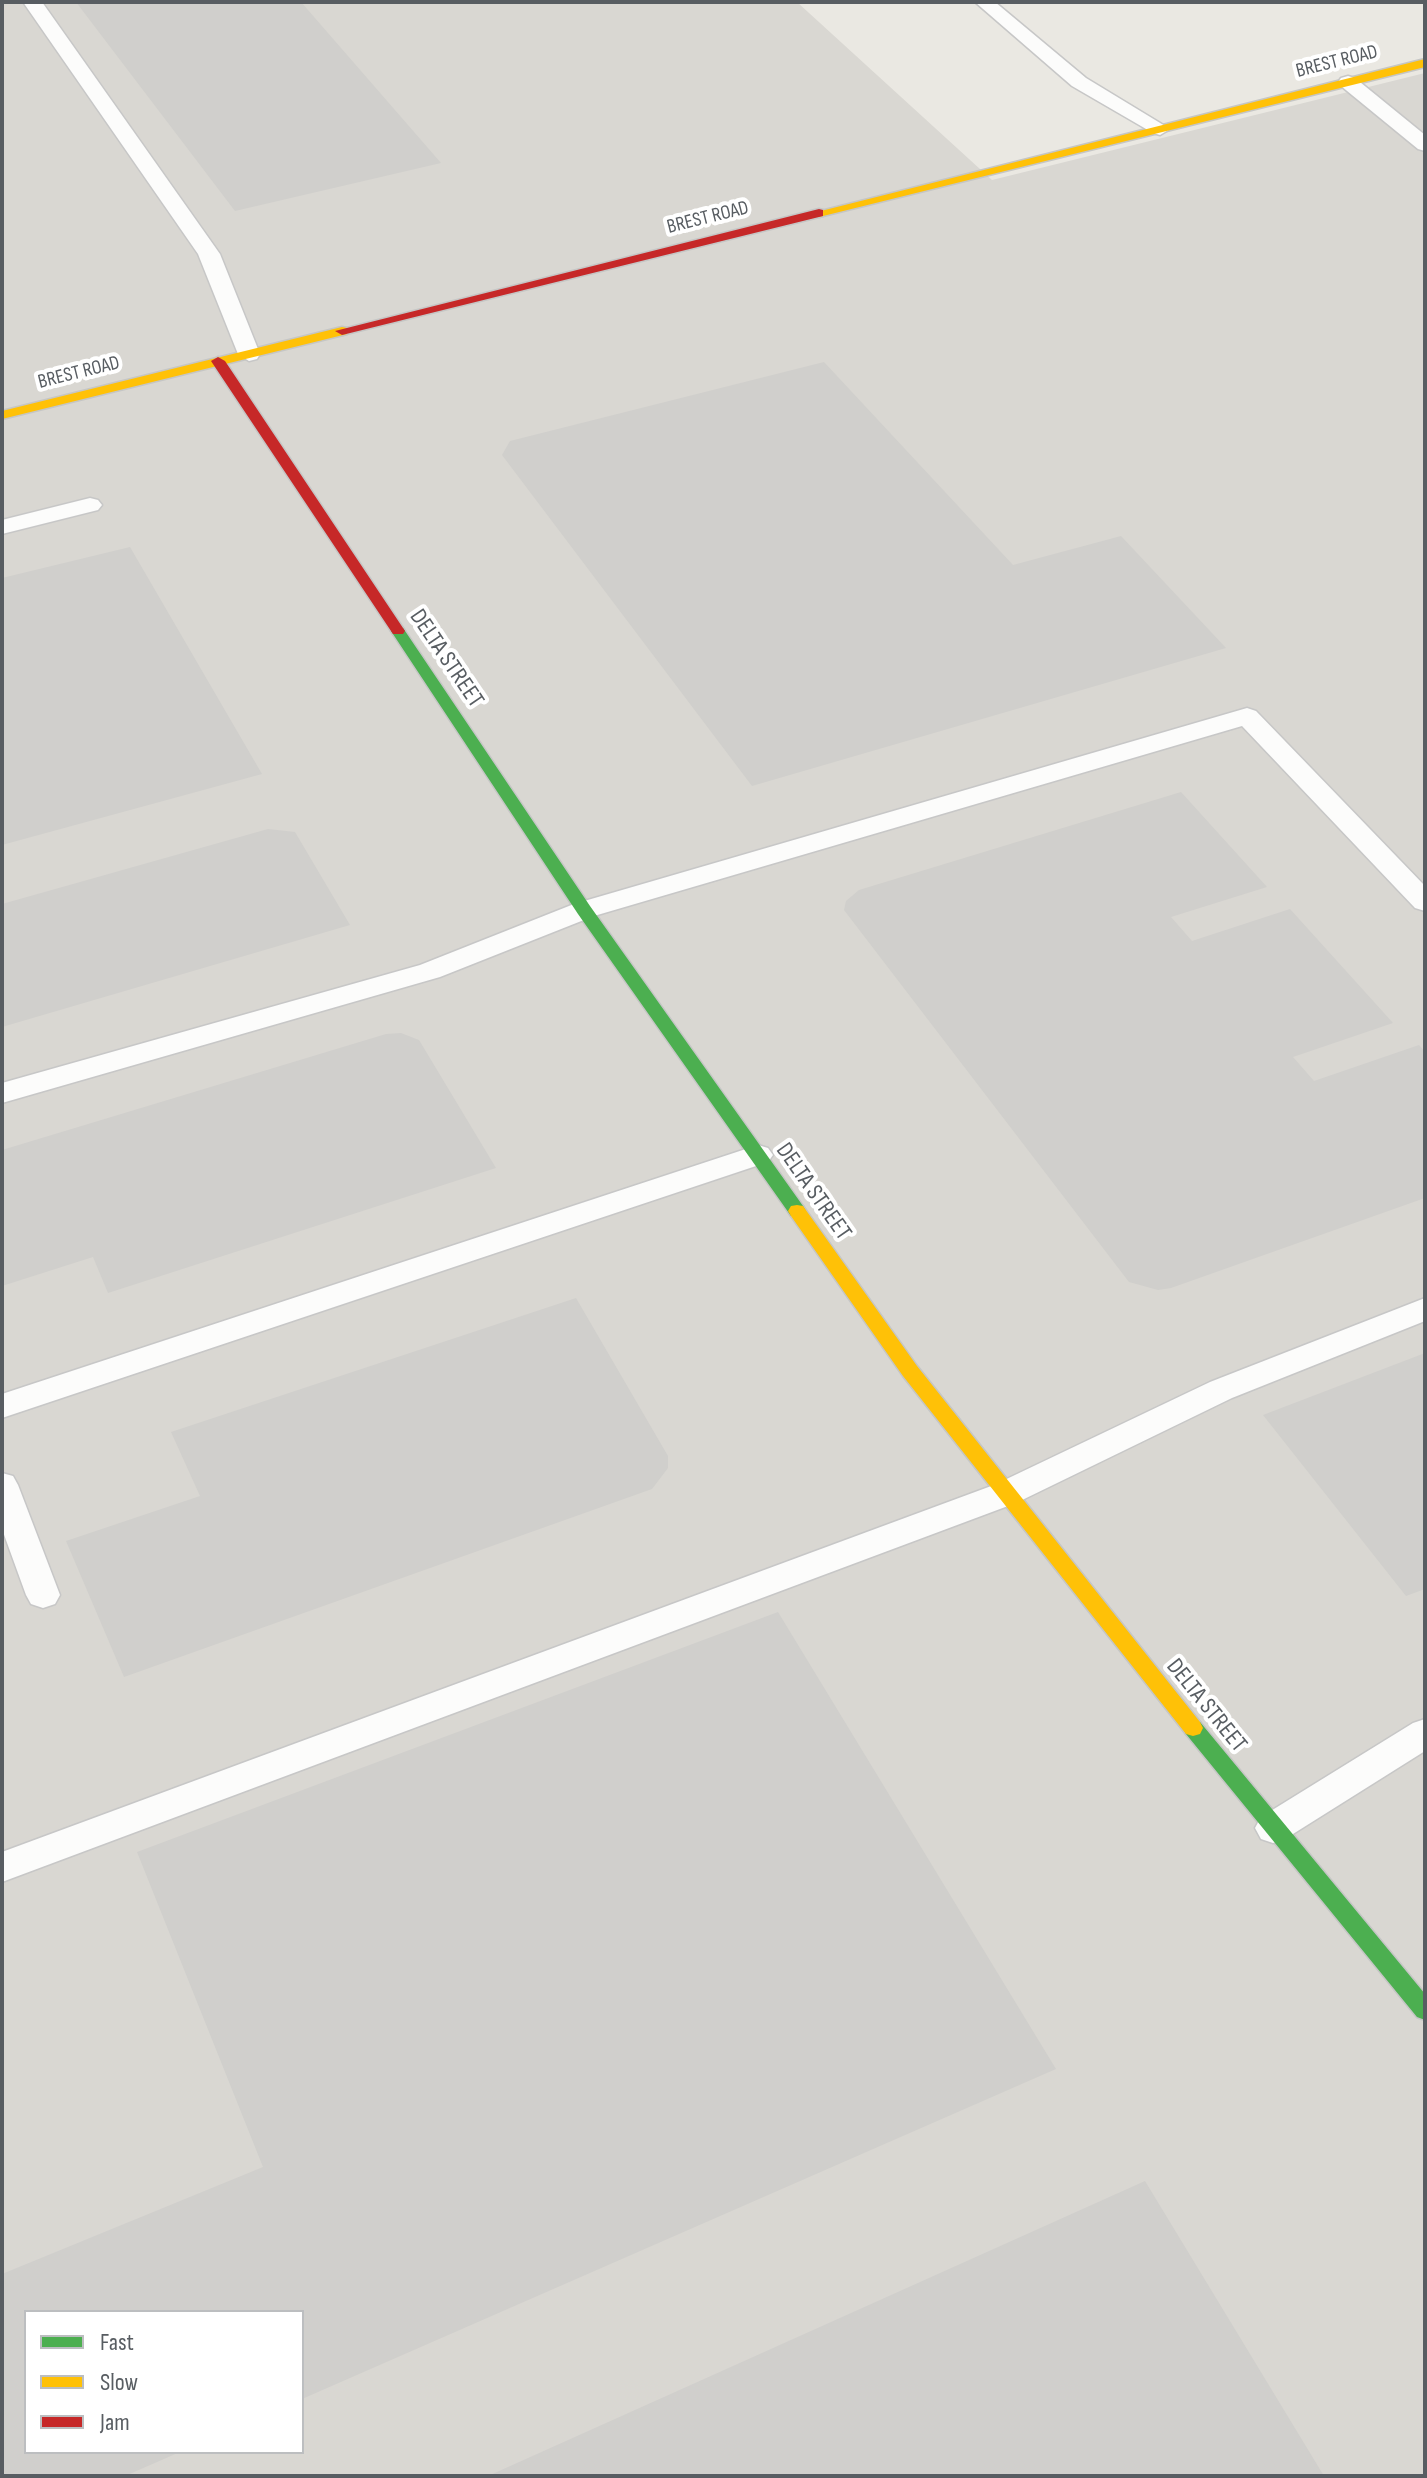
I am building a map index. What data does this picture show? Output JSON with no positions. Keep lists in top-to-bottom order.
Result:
{
  "streets": {
    "street": ["BREST ROAD", "DELTA STREET"]
  },
  "crossings": [
    ["BREST ROAD", "DELTA STREET"]
  ],
  "legend": ["Fast", "Slow", "Jam"]
}
